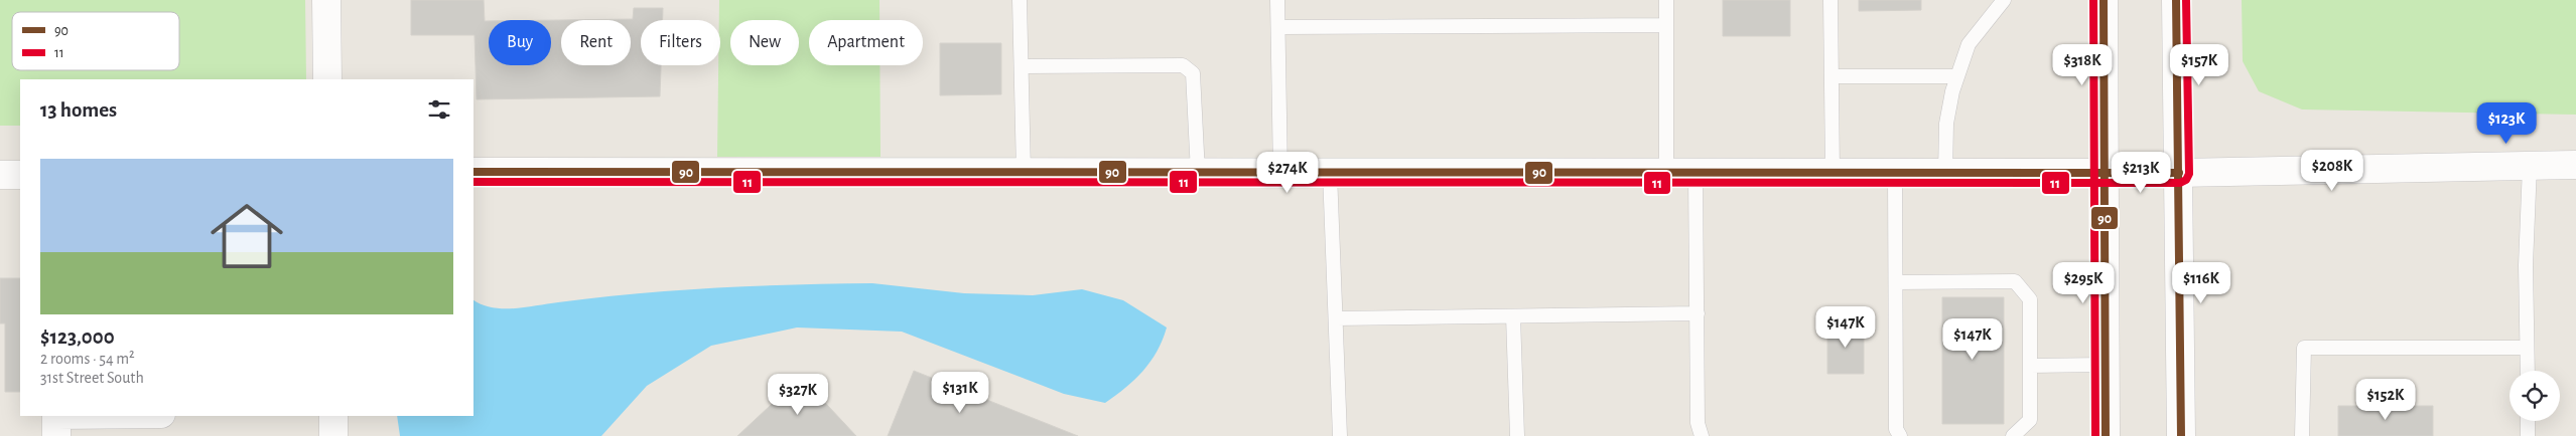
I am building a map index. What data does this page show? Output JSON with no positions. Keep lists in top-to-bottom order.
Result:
{
  "lines": ["transit line 90", "transit line 11"],
  "legend": ["90", "11"],
  "page": {
    "chip": [
      "Buy",
      "Rent",
      "Filters",
      "New",
      "Apartment"
    ],
    "price": [
      "$318K",
      "$157K",
      "$123K",
      "$208K",
      "$274K",
      "$213K",
      "$295K",
      "$116K",
      "$147K",
      "$147K",
      "$131K",
      "$327K",
      "$152K"
    ],
    "heading": "13 homes",
    "list": [
      {
        "name": "$123,000",
        "note": "2 rooms · 54 m² · 31st Street South"
      }
    ]
  }
}
